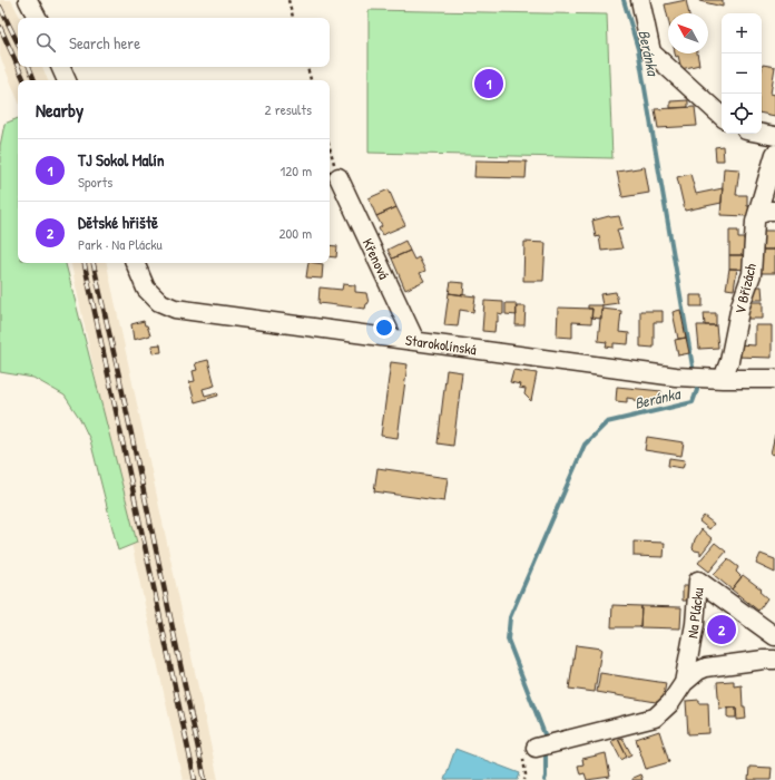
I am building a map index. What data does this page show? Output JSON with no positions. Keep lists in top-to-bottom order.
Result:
{
  "streets": {
    "street": [
      "Křenová",
      "V Břízách",
      "Starokolínská",
      "Na Plácku"
    ]
  },
  "crossings": [
    ["Křenová", "Starokolínská"],
    ["V Břízách", "Starokolínská"]
  ],
  "water": ["Beránka"],
  "north": "top left",
  "page": {
    "map_buttons": ["+", "−"],
    "search": "Search here",
    "pins": ["1", "2"],
    "heading": ["Nearby", "2 results"],
    "list": [
      {
        "mark": "1",
        "name": "TJ Sokol Malín",
        "note": "Sports",
        "value": "120 m"
      },
      {
        "mark": "2",
        "name": "Dětské hřiště",
        "note": "Park · Na Plácku",
        "value": "200 m"
      }
    ]
  }
}
